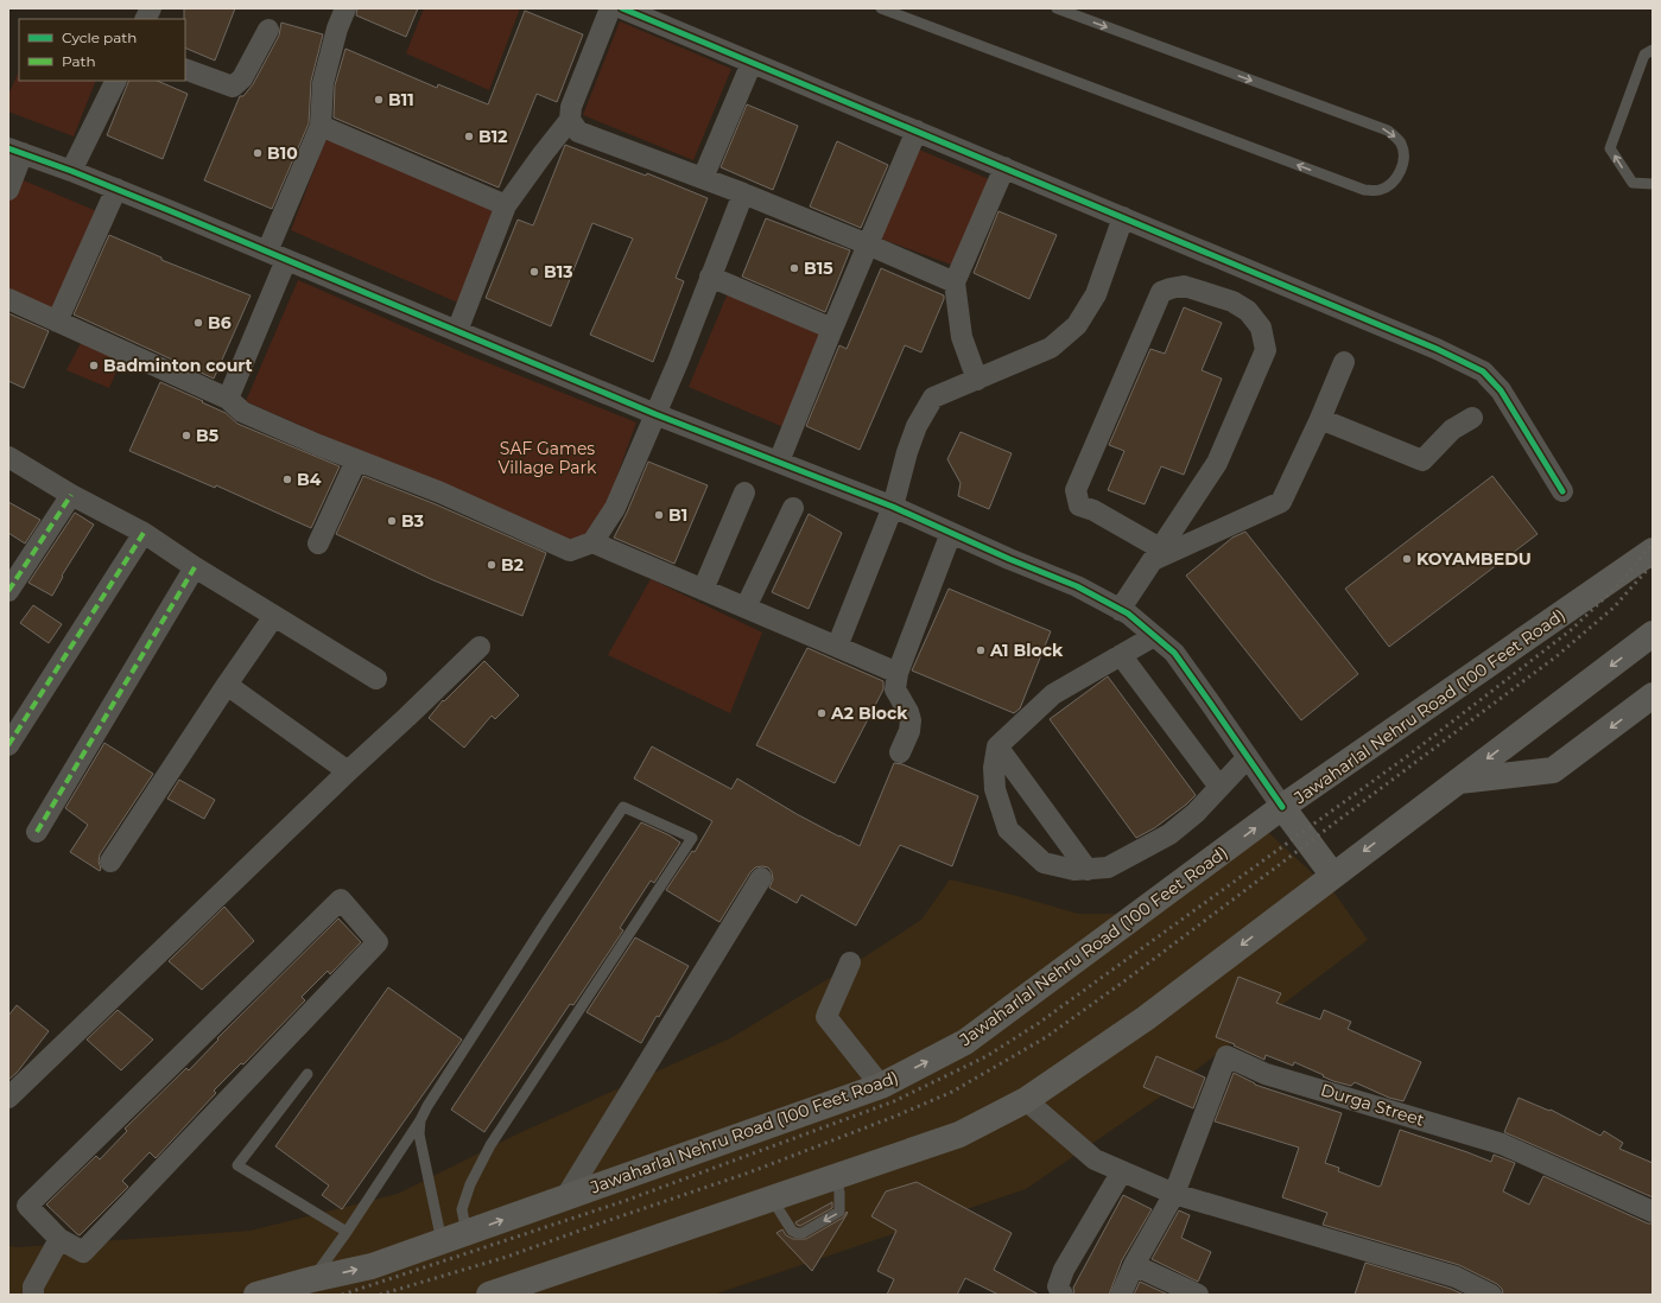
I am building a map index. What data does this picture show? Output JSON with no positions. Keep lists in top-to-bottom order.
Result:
{
  "streets": {
    "main road": ["Jawaharlal Nehru Road (100 Feet Road)"],
    "street": ["Durga Street"]
  },
  "parks": ["SAF Games Village Park"],
  "places": [
    "B11",
    "B12",
    "B10",
    "B15",
    "B13",
    "B6",
    "Badminton court",
    "B5",
    "B4",
    "B1",
    "B3",
    "KOYAMBEDU",
    "B2",
    "A1 Block",
    "A2 Block"
  ],
  "legend": ["Cycle path", "Path"]
}
